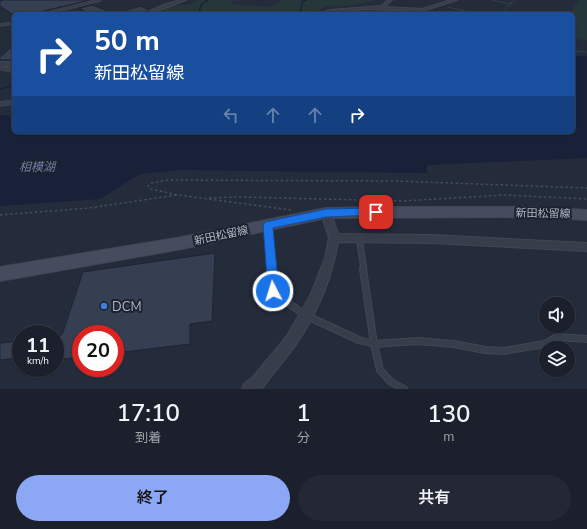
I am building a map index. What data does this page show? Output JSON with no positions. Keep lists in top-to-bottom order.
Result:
{
  "streets": {
    "main road": ["新田松留線"]
  },
  "water": ["相模湖"],
  "places": ["DCM"],
  "page": {
    "turn": ["50 m", "新田松留線"],
    "speed": "11 km/h",
    "limit": "20",
    "eta": [
      "17:10",
      "到着",
      "1",
      "分",
      "130",
      "m"
    ],
    "buttons": ["終了", "共有"]
  }
}
